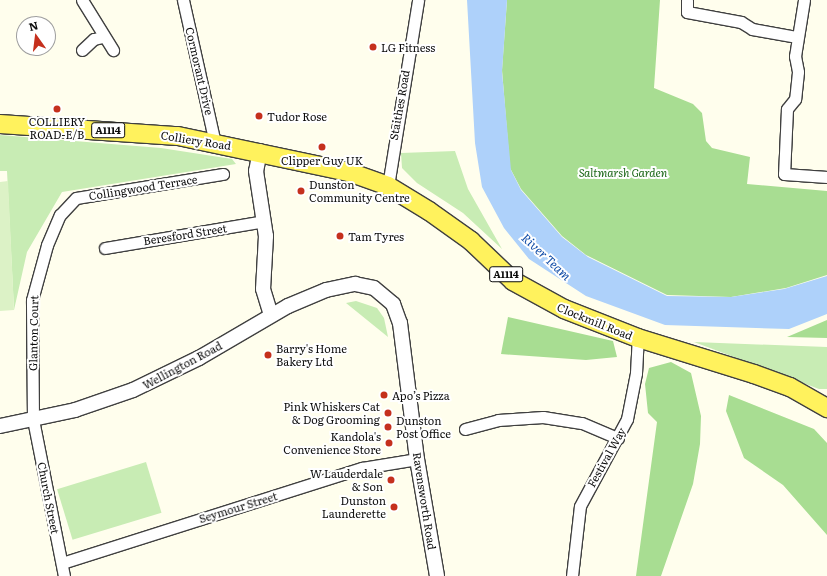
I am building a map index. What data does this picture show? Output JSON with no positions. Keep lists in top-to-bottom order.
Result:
{
  "streets": {
    "main road": ["A1114", "Colliery Road", "Clockmill Road"],
    "street": [
      "Cormorant Drive",
      "Staithes Road",
      "Collingwood Terrace",
      "Beresford Street",
      "Glanton Court",
      "Wellington Road",
      "Festival Way",
      "Church Street",
      "Ravensworth Road",
      "Seymour Street"
    ]
  },
  "crossings": [
    ["Cormorant Drive", "Colliery Road"],
    ["Staithes Road", "Colliery Road"],
    ["Staithes Road", "Clockmill Road"],
    ["Colliery Road", "Clockmill Road"],
    ["Collingwood Terrace", "Glanton Court"],
    ["Clockmill Road", "Festival Way"],
    ["Glanton Court", "Wellington Road"],
    ["Glanton Court", "Church Street"],
    ["Wellington Road", "Church Street"],
    ["Wellington Road", "Ravensworth Road"],
    ["Church Street", "Seymour Street"],
    ["Ravensworth Road", "Seymour Street"]
  ],
  "water": ["River Team"],
  "parks": ["Saltmarsh Garden"],
  "places": [
    "LG Fitness",
    "COLLIERY ROAD-E/B",
    "Tudor Rose",
    "Clipper Guy UK",
    "Dunston Community Centre",
    "Tam Tyres",
    "Barry's Home Bakery Ltd",
    "Apo’s Pizza",
    "Pink Whiskers Cat & Dog Grooming",
    "Dunston Post Office",
    "Kandola's Convenience Store",
    "W Lauderdale & Son",
    "Dunston Launderette"
  ],
  "north": "top"
}
